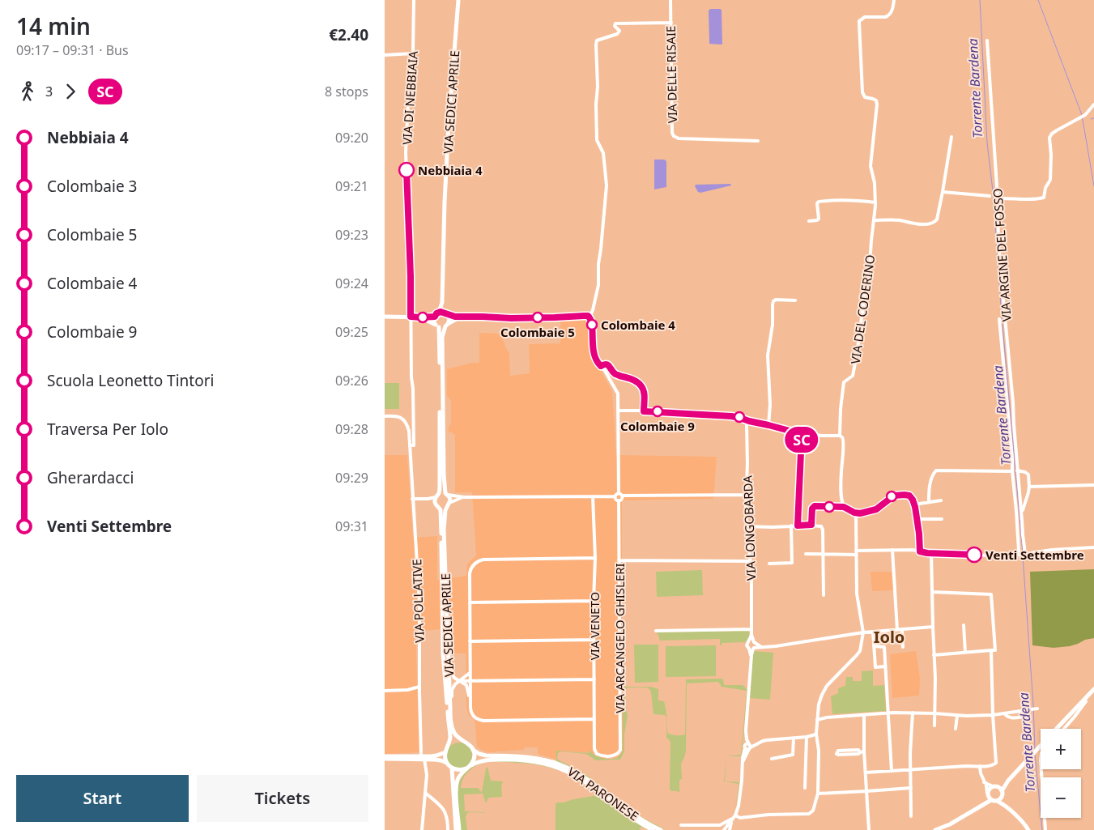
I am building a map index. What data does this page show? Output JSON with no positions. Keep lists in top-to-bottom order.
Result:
{
  "streets": {
    "main road": ["VIA SEDICI APRILE", "VIA PARONESE"],
    "street": [
      "VIA DELLE RISAIE",
      "VIA DI NEBBIAIA",
      "VIA ARGINE DEL FOSSO",
      "VIA DEL CODERINO",
      "VIA LONGOBARDA",
      "VIA POLLATIVE",
      "VIA VENETO",
      "VIA ARCANGELO GHISLERI"
    ]
  },
  "crossings": [
    ["VIA DI NEBBIAIA", "VIA POLLATIVE"],
    ["VIA SEDICI APRILE", "VIA PARONESE"],
    ["VIA VENETO", "VIA ARCANGELO GHISLERI"]
  ],
  "districts": ["Iolo"],
  "water": ["Torrente Bardena"],
  "places": [
    "Nebbiaia 4",
    "Colombaie 5",
    "Colombaie 4",
    "Colombaie 9",
    "Venti Settembre"
  ],
  "lines": ["bus line SC"],
  "page": {
    "heading": ["14 min", "09:17 – 09:31 · Bus", "€2.40"],
    "on_map": "SC",
    "legs": ["3", "SC", "8 stops"],
    "list": [
      {
        "name": "Nebbiaia 4",
        "value": "09:20"
      },
      {
        "name": "Colombaie 3",
        "value": "09:21"
      },
      {
        "name": "Colombaie 5",
        "value": "09:23"
      },
      {
        "name": "Colombaie 4",
        "value": "09:24"
      },
      {
        "name": "Colombaie 9",
        "value": "09:25"
      },
      {
        "name": "Scuola Leonetto Tintori",
        "value": "09:26"
      },
      {
        "name": "Traversa Per Iolo",
        "value": "09:28"
      },
      {
        "name": "Gherardacci",
        "value": "09:29"
      },
      {
        "name": "Venti Settembre",
        "value": "09:31"
      }
    ],
    "map_buttons": ["+", "−"],
    "buttons": ["Start", "Tickets"]
  }
}
